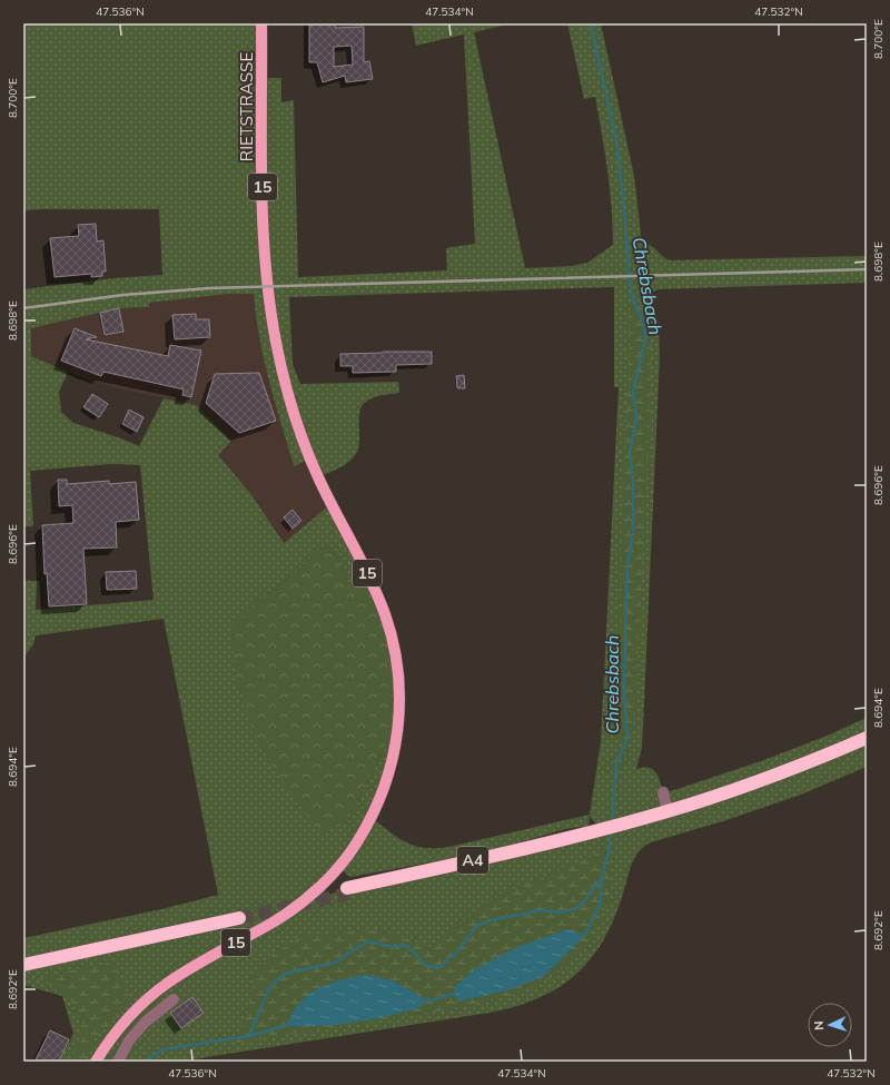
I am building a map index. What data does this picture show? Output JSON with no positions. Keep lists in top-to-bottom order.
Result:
{
  "streets": {
    "highway": ["A4"],
    "main road": ["RIETSTRASSE", "15"]
  },
  "water": ["Chrebsbach"],
  "north": "left",
  "coordinates": [
    "47.536°N",
    "47.534°N",
    "47.532°N",
    "8.700°E",
    "8.698°E",
    "8.696°E",
    "8.694°E",
    "8.692°E"
  ]
}
